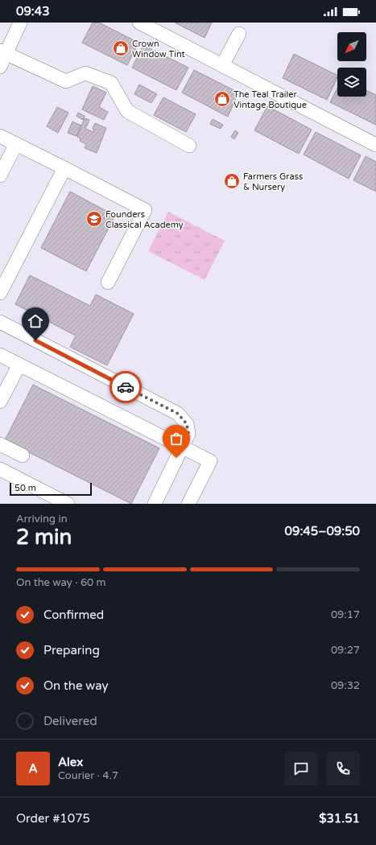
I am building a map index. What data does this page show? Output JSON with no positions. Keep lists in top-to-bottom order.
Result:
{
  "places": {
    "shop": ["Crown Window Tint", "The Teal Trailer Vintage Boutique", "Farmers Grass & Nursery"],
    "school or university": ["Founders Classical Academy"]
  },
  "scale_bar": "50 m",
  "north": "bottom left",
  "page": {
    "status": "09:43",
    "scale": "50 m",
    "heading": ["2 min", "Arriving in", "09:45–09:50"],
    "panel": [
      "Alex",
      "Courier · 4.7",
      "Order #1075",
      "$31.51"
    ],
    "bar": "On the way · 60 m",
    "list": [
      ["Confirmed", "09:17"],
      ["Preparing", "09:27"],
      ["On the way", "09:32"],
      "Delivered"
    ],
    "round": "A"
  }
}
